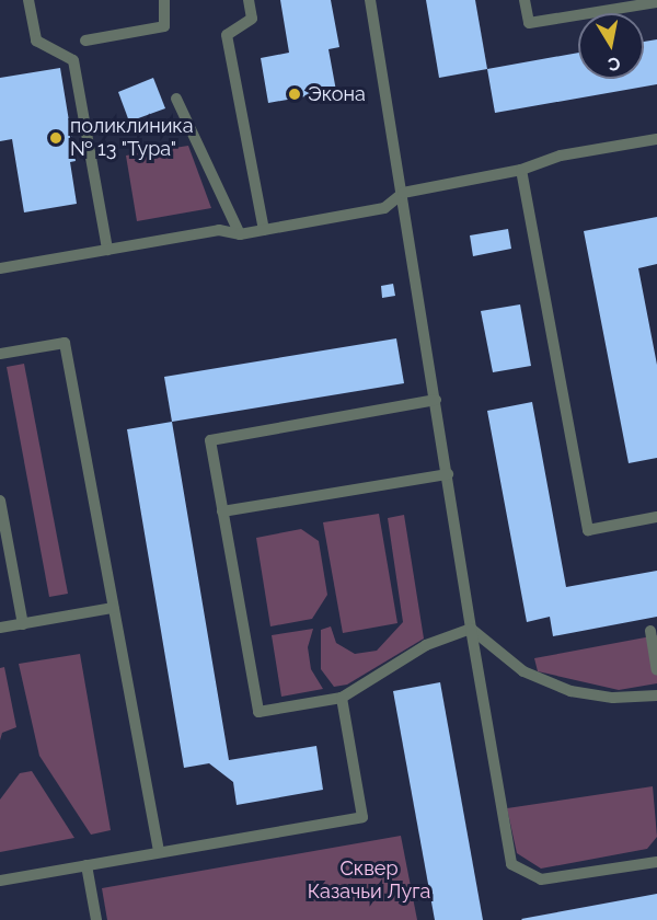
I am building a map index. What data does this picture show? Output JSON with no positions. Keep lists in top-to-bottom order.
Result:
{
  "parks": ["Сквер Казачьи Луга"],
  "places": ["Экона", "поликлиника № 13 \"Тура\""],
  "north": "bottom"
}
